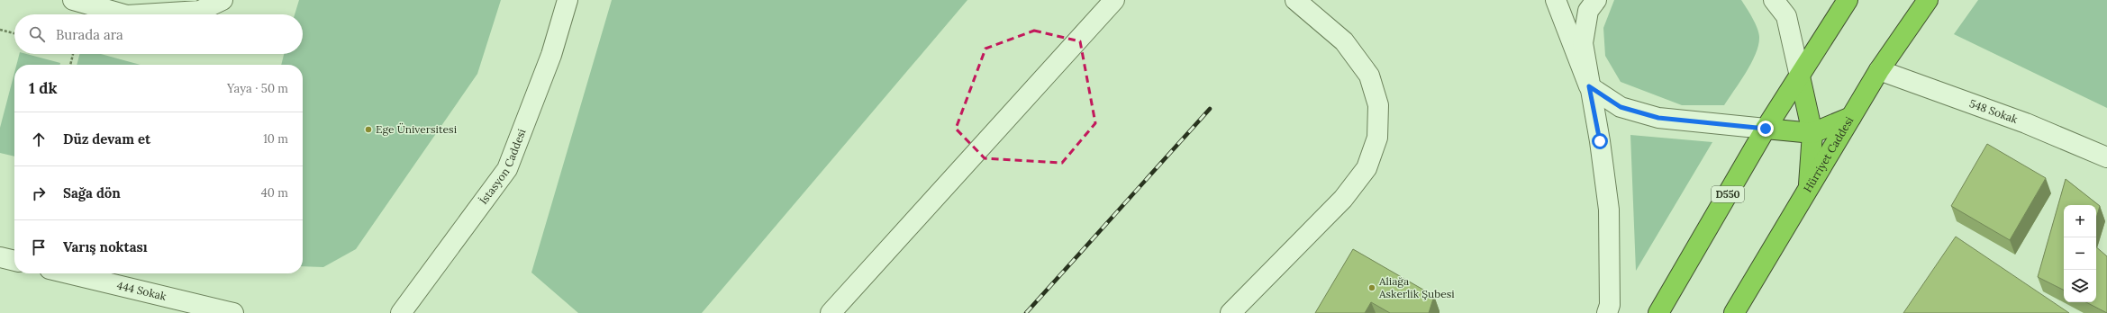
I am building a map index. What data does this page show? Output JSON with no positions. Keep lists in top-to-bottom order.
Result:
{
  "streets": {
    "highway": ["Hürriyet Caddesi", "D550"],
    "street": ["548 Sokak", "İstasyon Caddesi", "444 Sokak"]
  },
  "crossings": [
    ["548 Sokak", "Hürriyet Caddesi"]
  ],
  "places": ["Ege Üniversitesi", "Aliağa Askerlik Şubesi"],
  "page": {
    "search": "Burada ara",
    "heading": ["1 dk", "Yaya · 50 m"],
    "list": [
      ["Düz devam et", "10 m"],
      ["Sağa dön", "40 m"],
      "Varış noktası"
    ],
    "map_buttons": ["+", "−"]
  }
}
